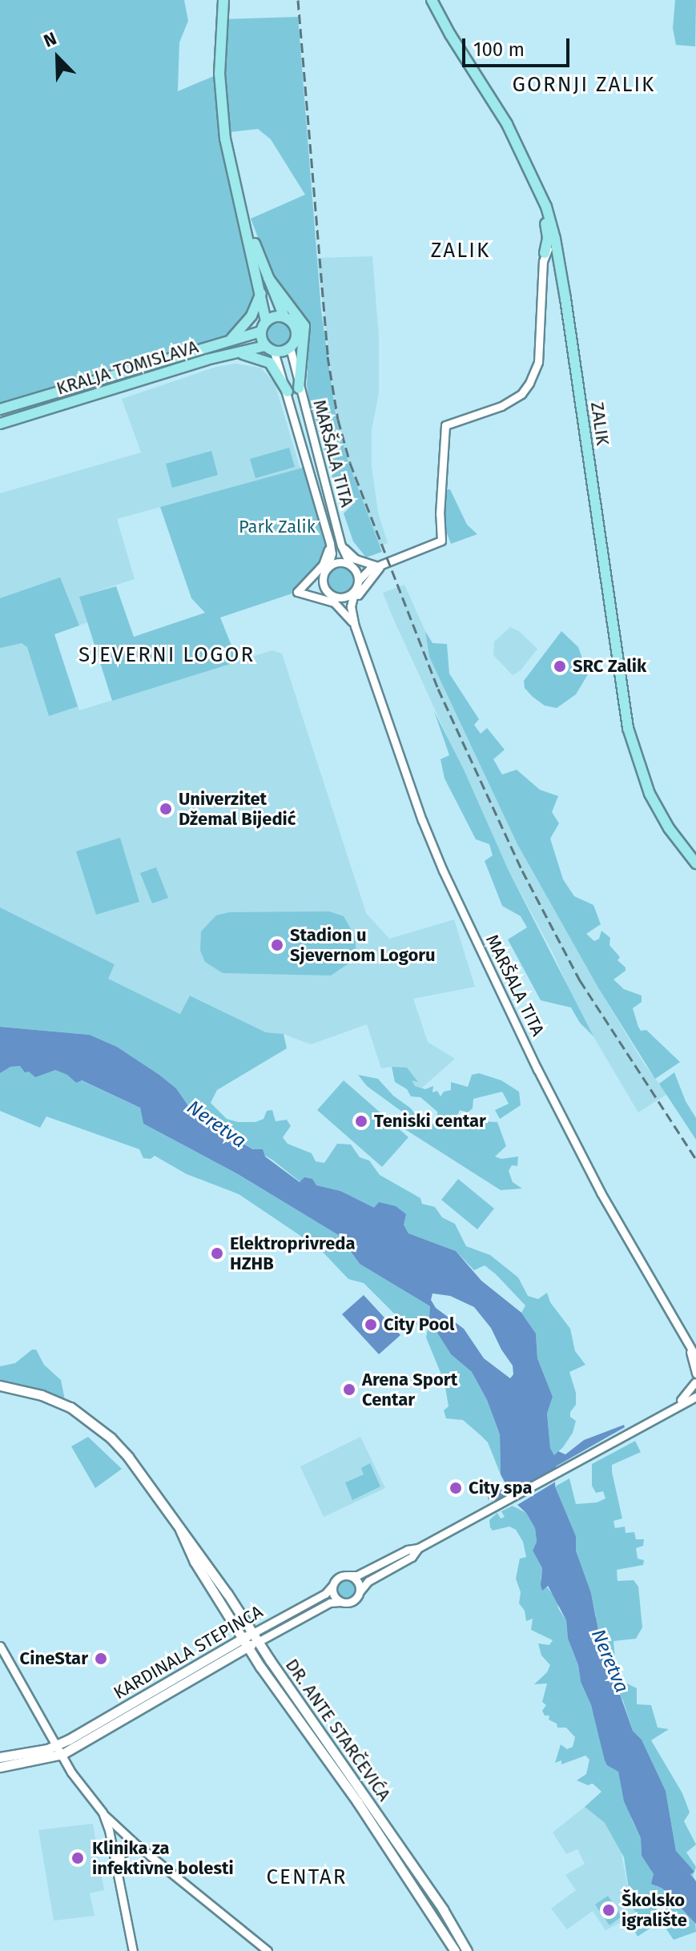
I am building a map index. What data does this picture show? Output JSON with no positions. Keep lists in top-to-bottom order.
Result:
{
  "streets": {
    "main road": [
      "KRALJA TOMISLAVA",
      "ZALIK",
      "KARDINALA STEPINCA",
      "DR. ANTE STARČEVIĆA"
    ],
    "street": ["MARŠALA TITA"]
  },
  "crossings": [
    ["KRALJA TOMISLAVA", "MARŠALA TITA"],
    ["KARDINALA STEPINCA", "DR. ANTE STARČEVIĆA"]
  ],
  "districts": [
    "GORNJI ZALIK",
    "ZALIK",
    "SJEVERNI LOGOR",
    "CENTAR"
  ],
  "water": ["Neretva"],
  "parks": ["Park Zalik"],
  "places": [
    "SRC Zalik",
    "Univerzitet Džemal Bijedić",
    "Stadion u Sjevernom Logoru",
    "Teniski centar",
    "Elektroprivreda HZHB",
    "City Pool",
    "Arena Sport Centar",
    "City spa",
    "CineStar",
    "Klinika za infektivne bolesti",
    "Školsko igralište"
  ],
  "scale_bar": "100 m",
  "north": "top left"
}
